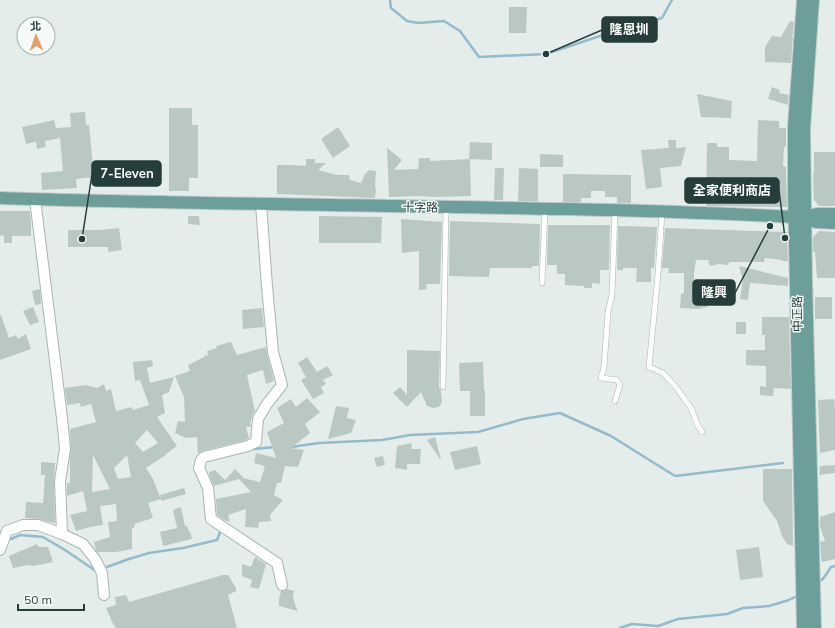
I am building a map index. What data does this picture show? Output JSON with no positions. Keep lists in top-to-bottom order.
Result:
{
  "streets": {
    "main road": ["十字路", "中正路"]
  },
  "crossings": [
    ["十字路", "中正路"]
  ],
  "places": [
    "隆恩圳",
    "隆興",
    "全家便利商店",
    "7-Eleven"
  ],
  "scale_bar": "50 m",
  "north": "top"
}
